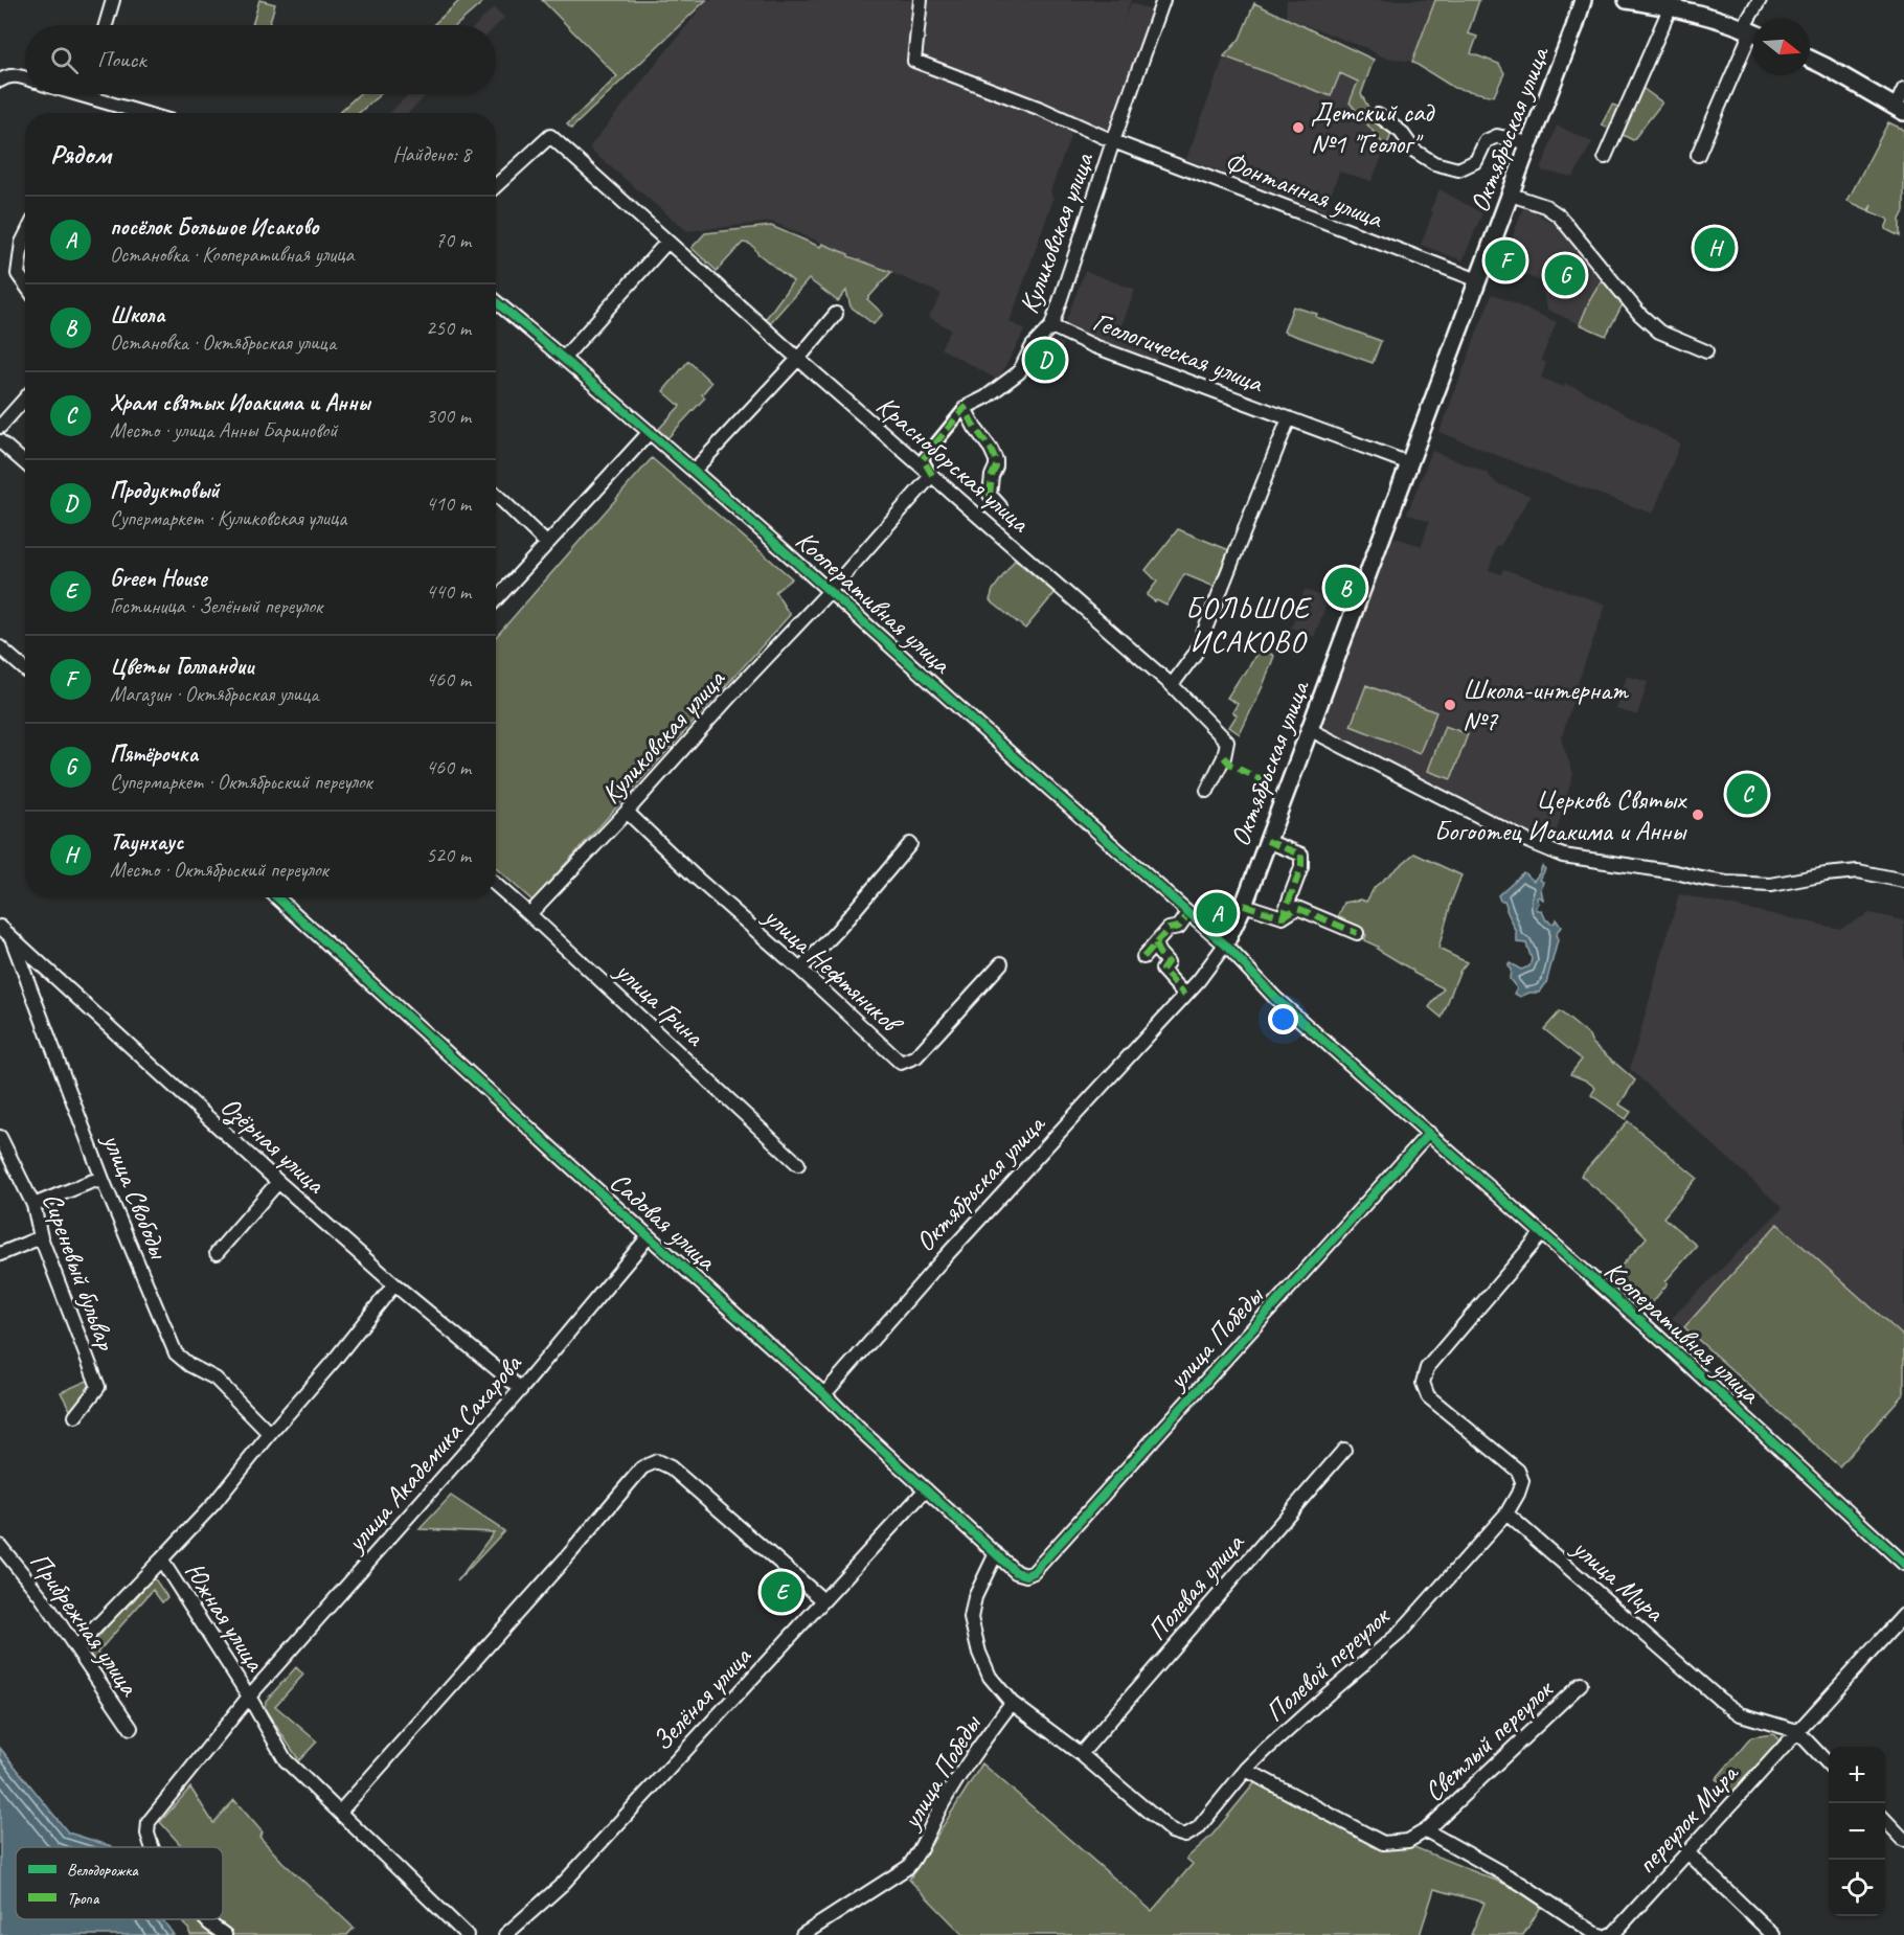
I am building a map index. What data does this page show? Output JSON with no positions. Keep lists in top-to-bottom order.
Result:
{
  "streets": {
    "street": [
      "Октябрьская улица",
      "Фонтанная улица",
      "Куликовская улица",
      "Геологическая улица",
      "Красноборская улица",
      "Кооперативная улица",
      "улица Нефтяников",
      "улица Грина",
      "Озёрная улица",
      "улица Свободы",
      "Садовая улица",
      "Сиреневый бульвар",
      "улица Победы",
      "улица Академика Сахарова",
      "улица Мира",
      "Полевая улица",
      "Южная улица",
      "Прибрежная улица",
      "Полевой переулок",
      "Зелёная улица",
      "Светлый переулок",
      "переулок Мира"
    ]
  },
  "crossings": [
    ["Октябрьская улица", "Фонтанная улица"],
    ["Октябрьская улица", "Геологическая улица"],
    ["Октябрьская улица", "Кооперативная улица"],
    ["Октябрьская улица", "Садовая улица"],
    ["Фонтанная улица", "Куликовская улица"],
    ["Куликовская улица", "Геологическая улица"],
    ["Куликовская улица", "Красноборская улица"],
    ["Куликовская улица", "Кооперативная улица"],
    ["Куликовская улица", "улица Нефтяников"],
    ["Куликовская улица", "улица Грина"],
    ["Кооперативная улица", "улица Победы"],
    ["Озёрная улица", "улица Свободы"],
    ["Озёрная улица", "улица Академика Сахарова"],
    ["Озёрная улица", "Южная улица"],
    ["улица Свободы", "Южная улица"],
    ["Садовая улица", "улица Победы"],
    ["Садовая улица", "улица Академика Сахарова"],
    ["Садовая улица", "Зелёная улица"],
    ["улица Академика Сахарова", "Южная улица"],
    ["улица Мира", "Полевой переулок"],
    ["улица Мира", "переулок Мира"],
    ["Полевая улица", "Полевой переулок"]
  ],
  "districts": ["БОЛЬШОЕ ИСАКОВО"],
  "places": ["Детский сад №1 \"Геолог\"", "Школа-интернат №7", "Церковь Святых Богоотец Иоакима и Анны"],
  "legend": ["Велодорожка", "Тропа"],
  "north": "right",
  "page": {
    "search": "Поиск",
    "heading": ["Рядом", "Найдено: 8"],
    "list": [
      {
        "mark": "A",
        "name": "посёлок Большое Исаково",
        "note": "Остановка · Кооперативная улица",
        "value": "70 m"
      },
      {
        "mark": "B",
        "name": "Школа",
        "note": "Остановка · Октябрьская улица",
        "value": "250 m"
      },
      {
        "mark": "C",
        "name": "Храм святых Иоакима и Анны",
        "note": "Место · улица Анны Бариновой",
        "value": "300 m"
      },
      {
        "mark": "D",
        "name": "Продуктовый",
        "note": "Супермаркет · Куликовская улица",
        "value": "410 m"
      },
      {
        "mark": "E",
        "name": "Green House",
        "note": "Гостиница · Зелёный переулок",
        "value": "440 m"
      },
      {
        "mark": "F",
        "name": "Цветы Голландии",
        "note": "Магазин · Октябрьская улица",
        "value": "460 m"
      },
      {
        "mark": "G",
        "name": "Пятёрочка",
        "note": "Супермаркет · Октябрьский переулок",
        "value": "460 m"
      },
      {
        "mark": "H",
        "name": "Таунхаус",
        "note": "Место · Октябрьский переулок",
        "value": "520 m"
      }
    ],
    "pins": [
      "H",
      "F",
      "G",
      "D",
      "B",
      "C",
      "A",
      "E"
    ],
    "map_buttons": ["+", "−"]
  }
}
